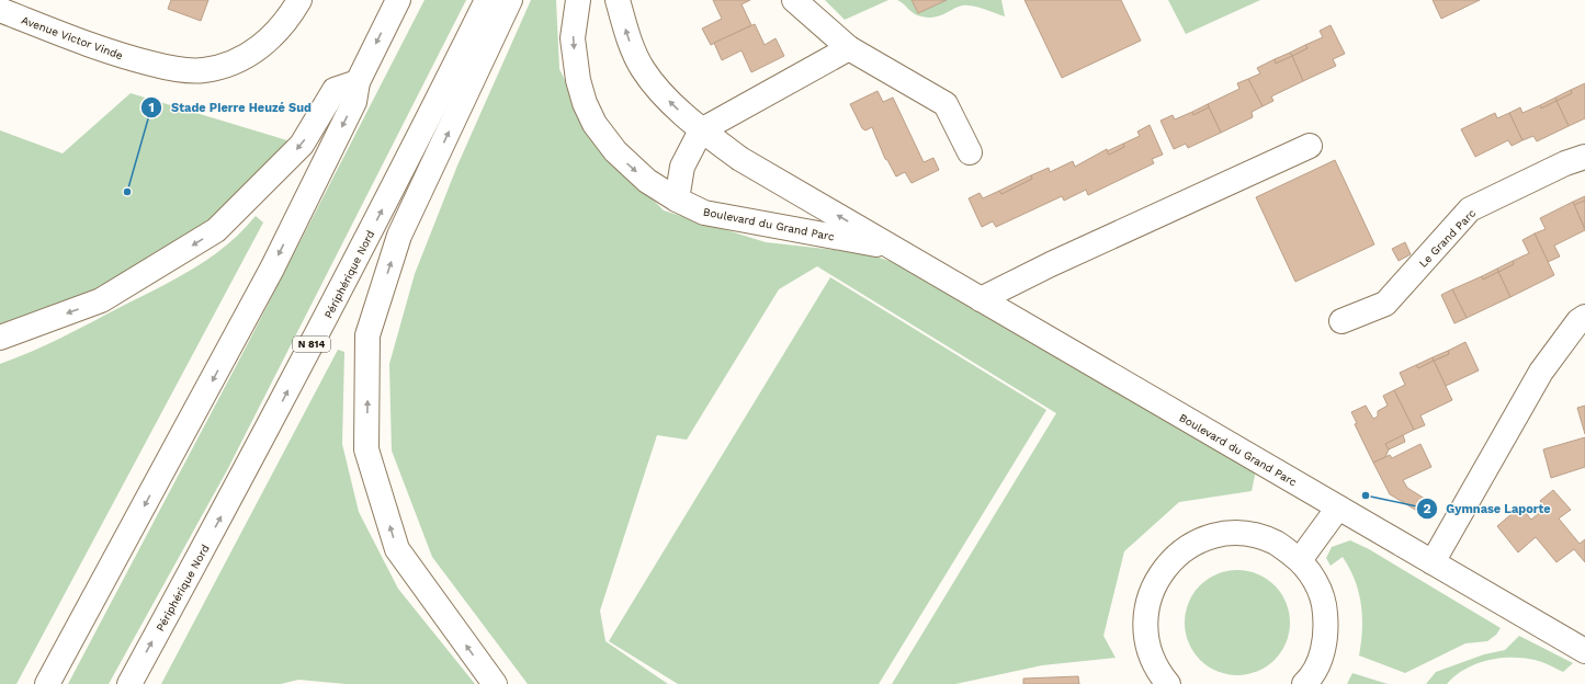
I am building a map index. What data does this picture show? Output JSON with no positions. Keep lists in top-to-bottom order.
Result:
{
  "streets": {
    "main road": [
      "Avenue Victor Vinde",
      "Boulevard du Grand Parc",
      "Le Grand Parc",
      "Périphérique Nord",
      "N 814"
    ]
  },
  "places": ["Stade Pierre Heuzé Sud", "Gymnase Laporte"]
}
